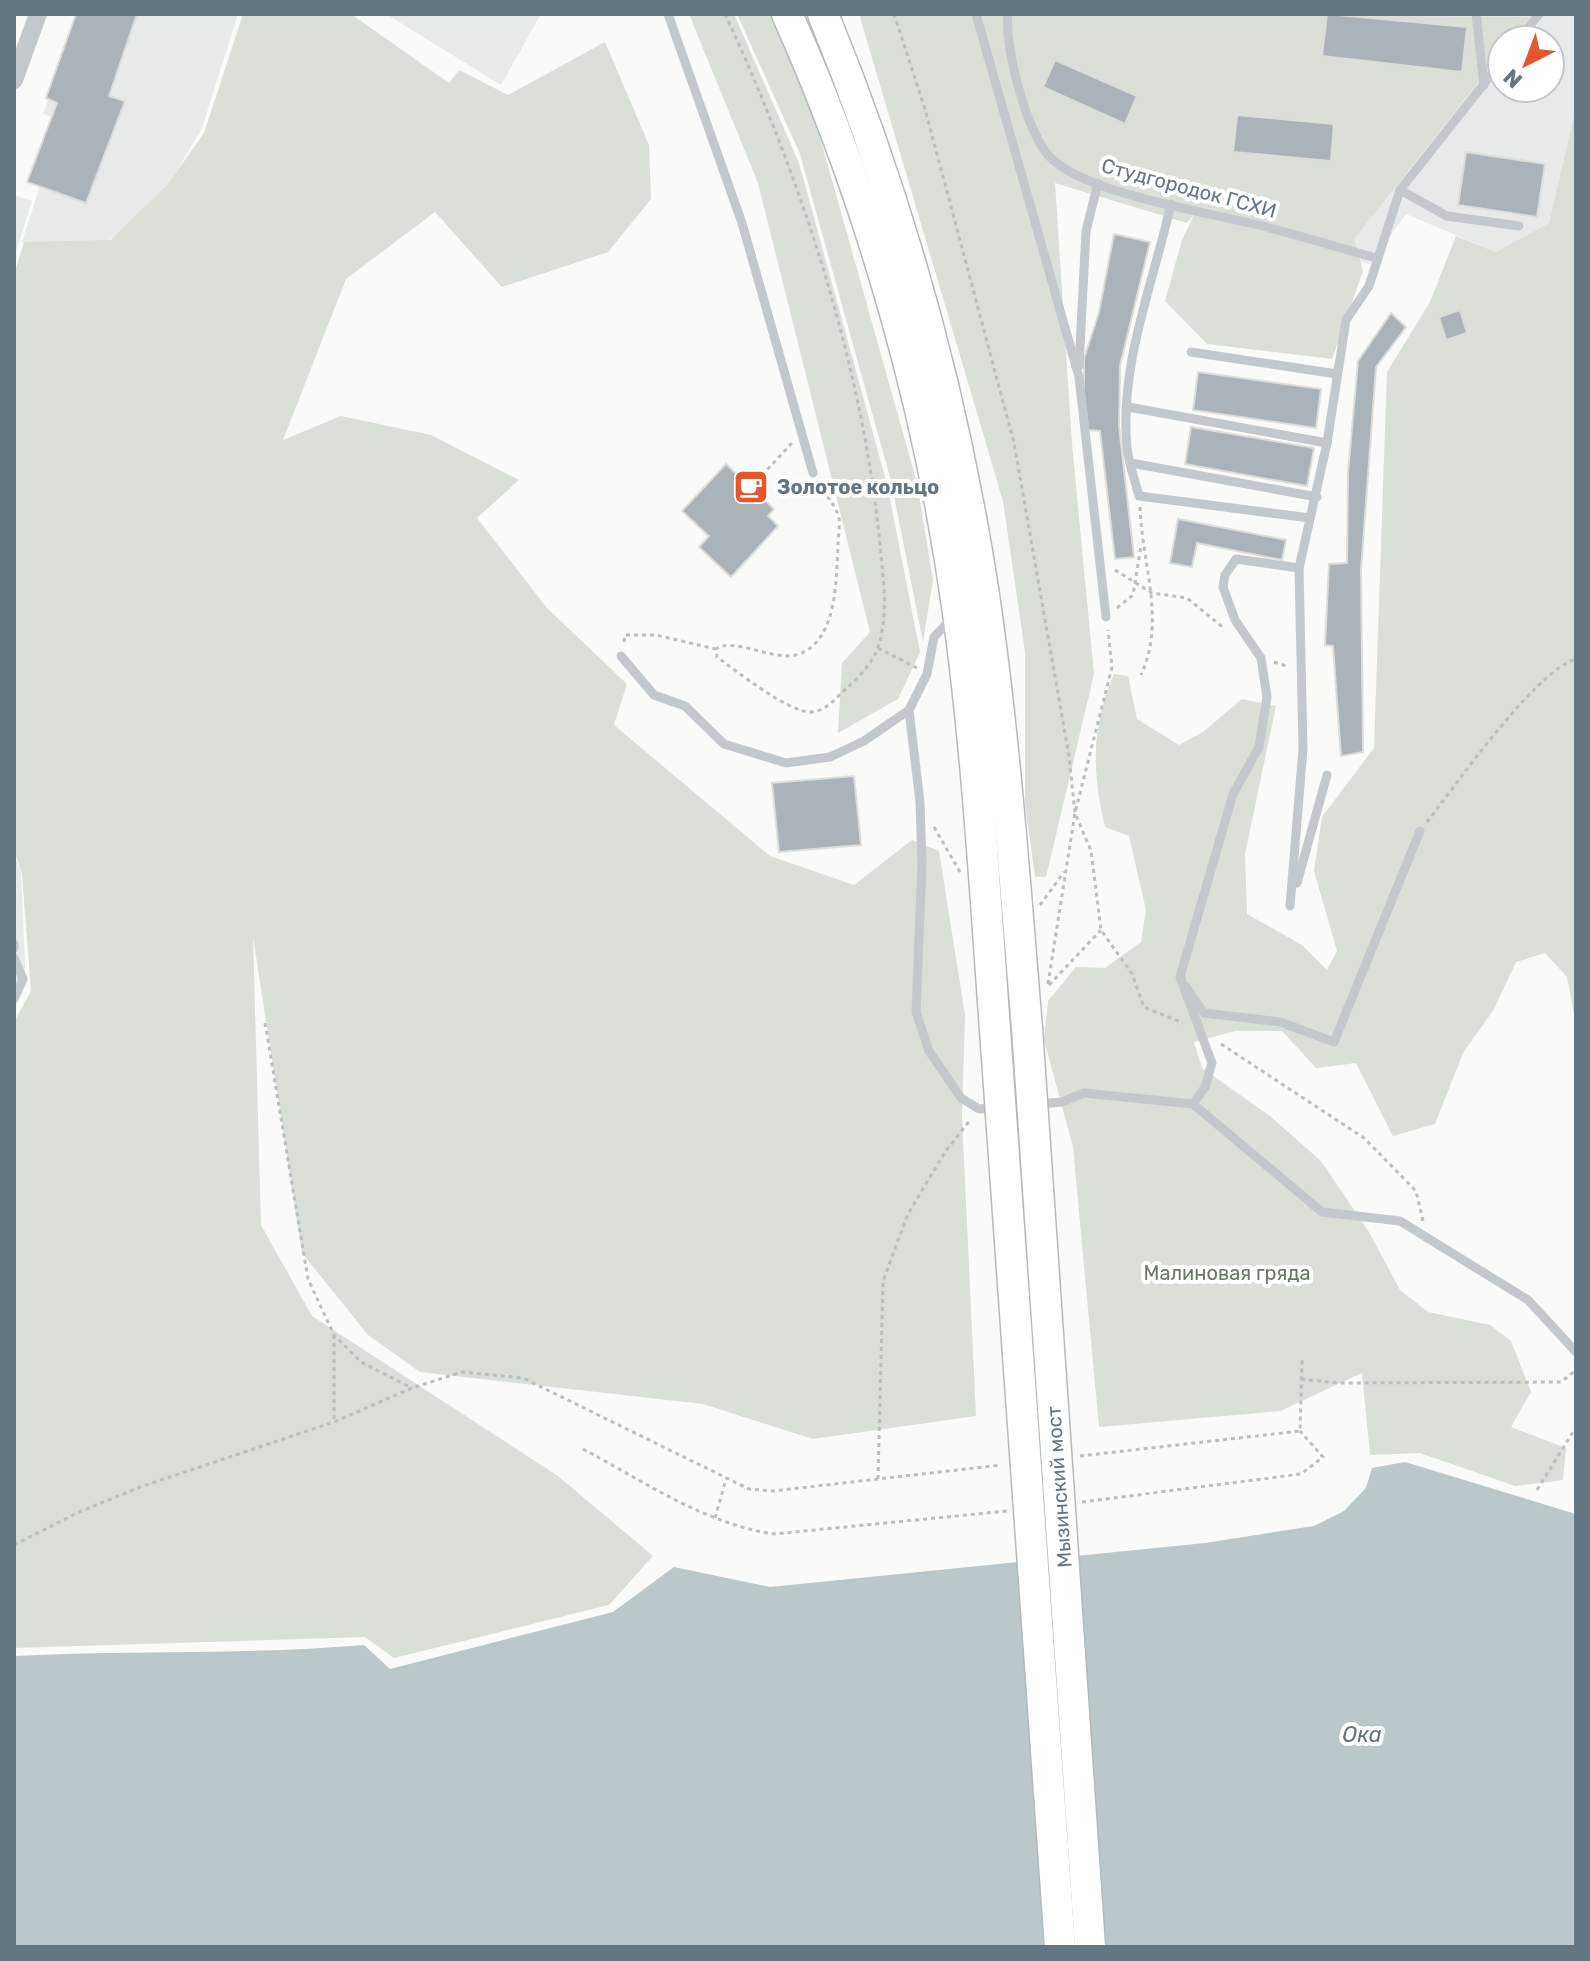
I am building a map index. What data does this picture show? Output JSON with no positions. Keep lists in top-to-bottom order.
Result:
{
  "streets": {
    "main road": ["Мызинский мост"],
    "lane": ["Студгородок ГСХИ"]
  },
  "water": ["Ока"],
  "parks": ["Малиновая гряда"],
  "places": {
    "cafe": ["Золотое кольцо"]
  },
  "north": "bottom left"
}
